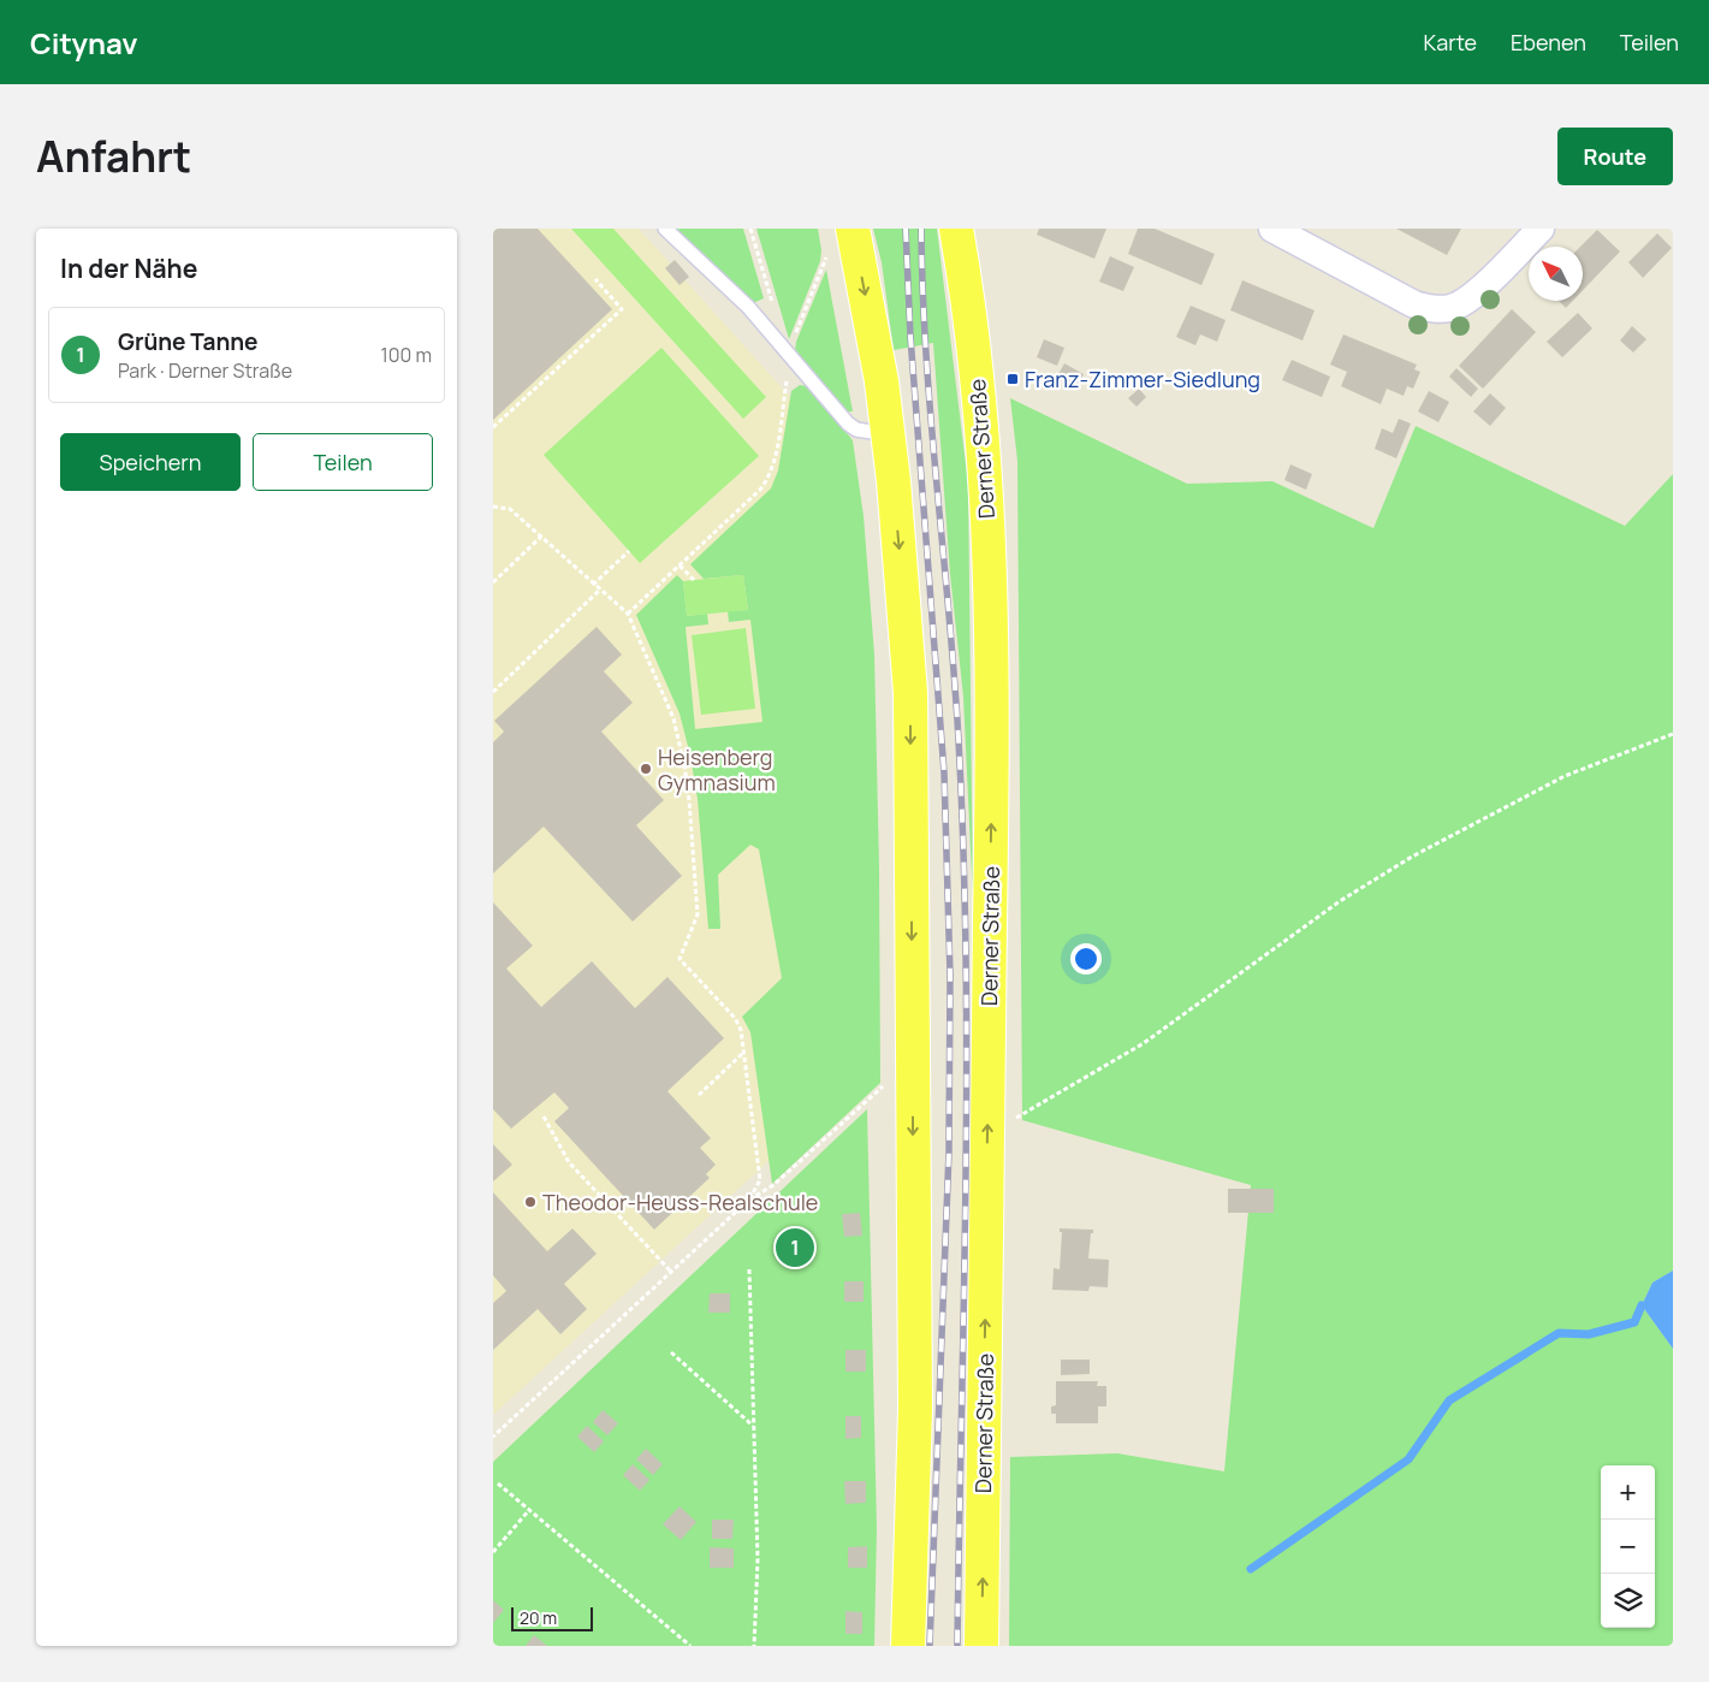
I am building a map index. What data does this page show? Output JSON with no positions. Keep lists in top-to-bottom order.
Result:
{
  "streets": {
    "main road": ["Derner Straße"]
  },
  "places": {
    "transit": ["Franz-Zimmer-Siedlung"],
    "other": ["Heisenberg Gymnasium", "Theodor-Heuss-Realschule"]
  },
  "scale_bar": "20 m",
  "north": "top left",
  "page": {
    "header": "Citynav",
    "nav": ["Karte", "Ebenen", "Teilen"],
    "title": "Anfahrt",
    "buttons": [
      "Route",
      ["Speichern", "Teilen"]
    ],
    "heading": "In der Nähe",
    "list": [
      {
        "mark": "1",
        "name": "Grüne Tanne",
        "note": "Park · Derner Straße",
        "value": "100 m"
      }
    ],
    "pins": "1",
    "map_buttons": ["+", "−"],
    "scale": "20 m"
  }
}
